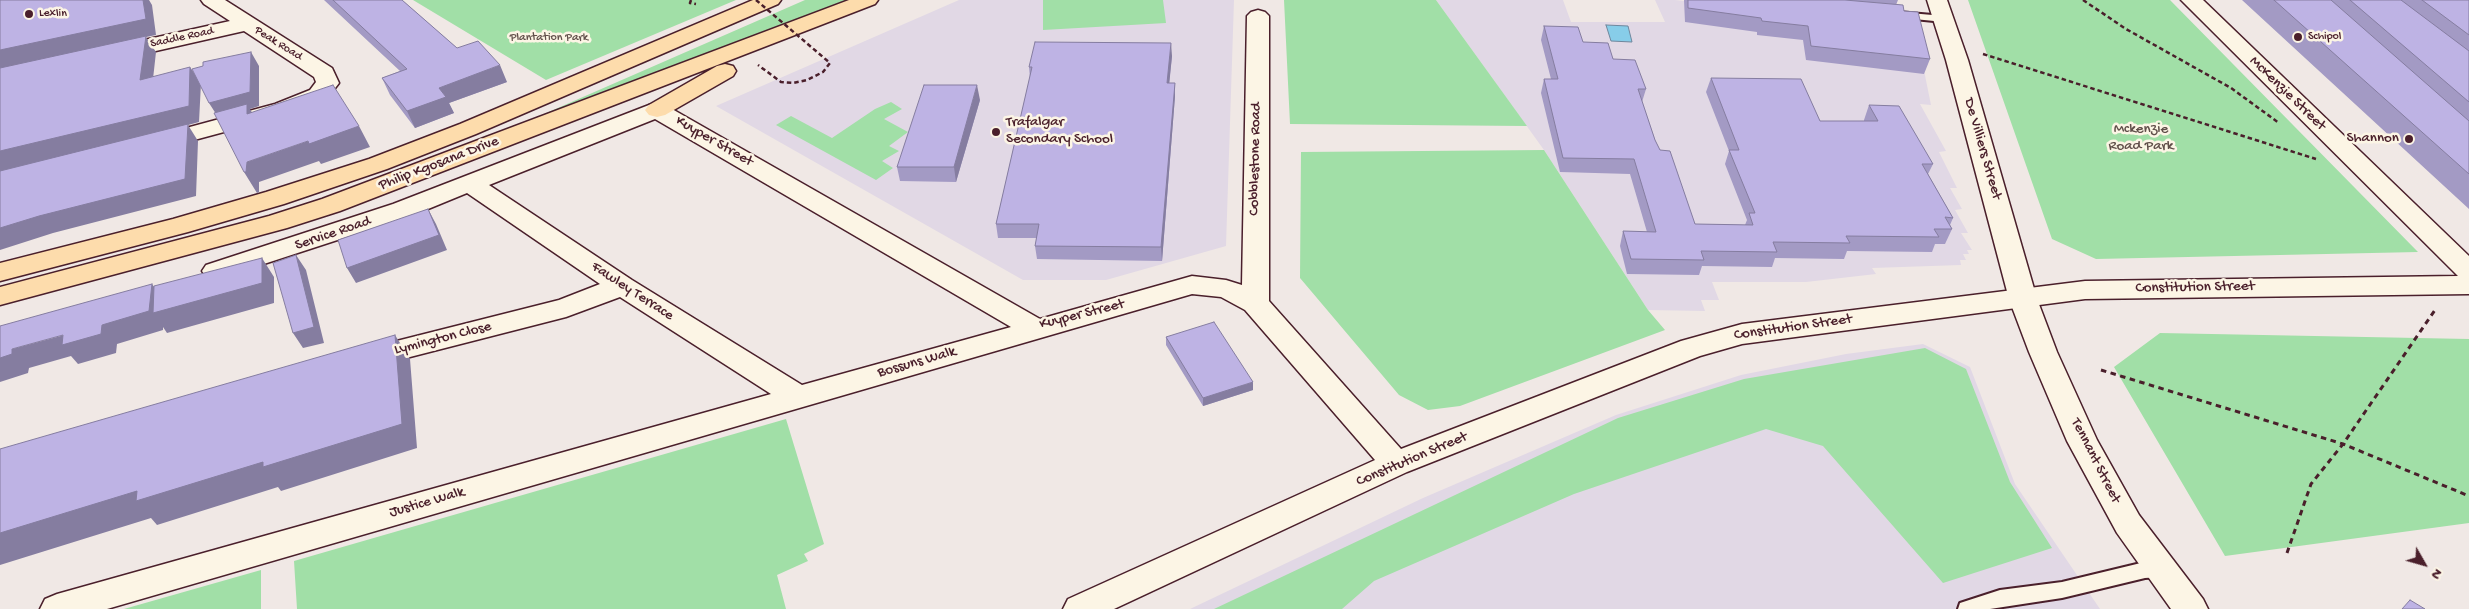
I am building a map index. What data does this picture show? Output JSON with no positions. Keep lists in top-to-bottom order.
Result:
{
  "streets": {
    "main road": ["Philip Kgosana Drive"],
    "street": [
      "Saddle Road",
      "Peak Road",
      "McKenzie Street",
      "Kuyper Street",
      "De Villiers Street",
      "Cobblestone Road",
      "Service Road",
      "Constitution Street",
      "Fawley Terrace",
      "Lymington Close",
      "Bossuns Walk",
      "Tennant Street",
      "Justice Walk"
    ]
  },
  "crossings": [
    ["Saddle Road", "Peak Road"],
    ["McKenzie Street", "Constitution Street"],
    ["Kuyper Street", "Cobblestone Road"],
    ["Kuyper Street", "Service Road"],
    ["Kuyper Street", "Constitution Street"],
    ["Kuyper Street", "Bossuns Walk"],
    ["De Villiers Street", "Constitution Street"],
    ["De Villiers Street", "Tennant Street"],
    ["Service Road", "Fawley Terrace"],
    ["Constitution Street", "Tennant Street"],
    ["Fawley Terrace", "Lymington Close"],
    ["Fawley Terrace", "Bossuns Walk"],
    ["Fawley Terrace", "Justice Walk"],
    ["Bossuns Walk", "Justice Walk"]
  ],
  "parks": ["Plantation Park", "Mckenzie Road Park"],
  "places": [
    "Lexlin",
    "Schipol",
    "Trafalgar Secondary School",
    "Shannon"
  ],
  "north": "bottom right"
}
